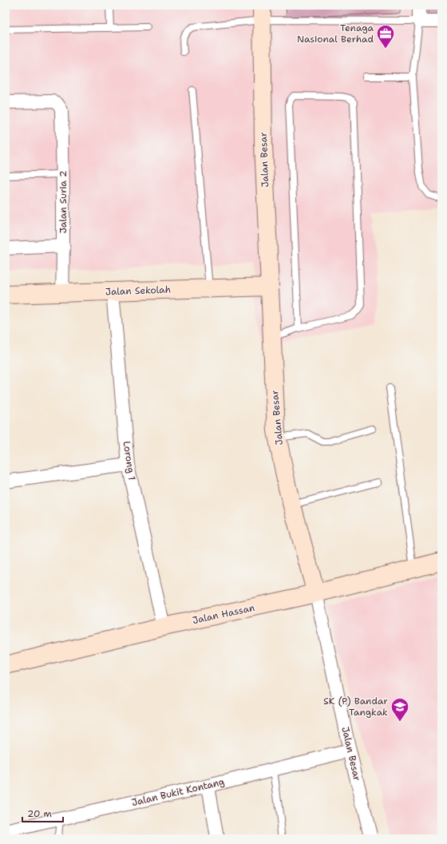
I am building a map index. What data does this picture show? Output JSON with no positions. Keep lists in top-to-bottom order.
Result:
{
  "streets": {
    "street": [
      "Jalan Besar",
      "Jalan Suria 2",
      "Jalan Sekolah",
      "Lorong 1",
      "Jalan Hassan",
      "Jalan Bukit Kontang"
    ]
  },
  "crossings": [
    ["Jalan Besar", "Jalan Sekolah"],
    ["Jalan Besar", "Jalan Hassan"],
    ["Jalan Besar", "Jalan Bukit Kontang"],
    ["Jalan Suria 2", "Jalan Sekolah"],
    ["Jalan Sekolah", "Lorong 1"],
    ["Lorong 1", "Jalan Hassan"]
  ],
  "places": {
    "office": ["Tenaga Nasional Berhad"],
    "school or university": ["SK (P) Bandar Tangkak"]
  },
  "scale_bar": "20 m"
}
